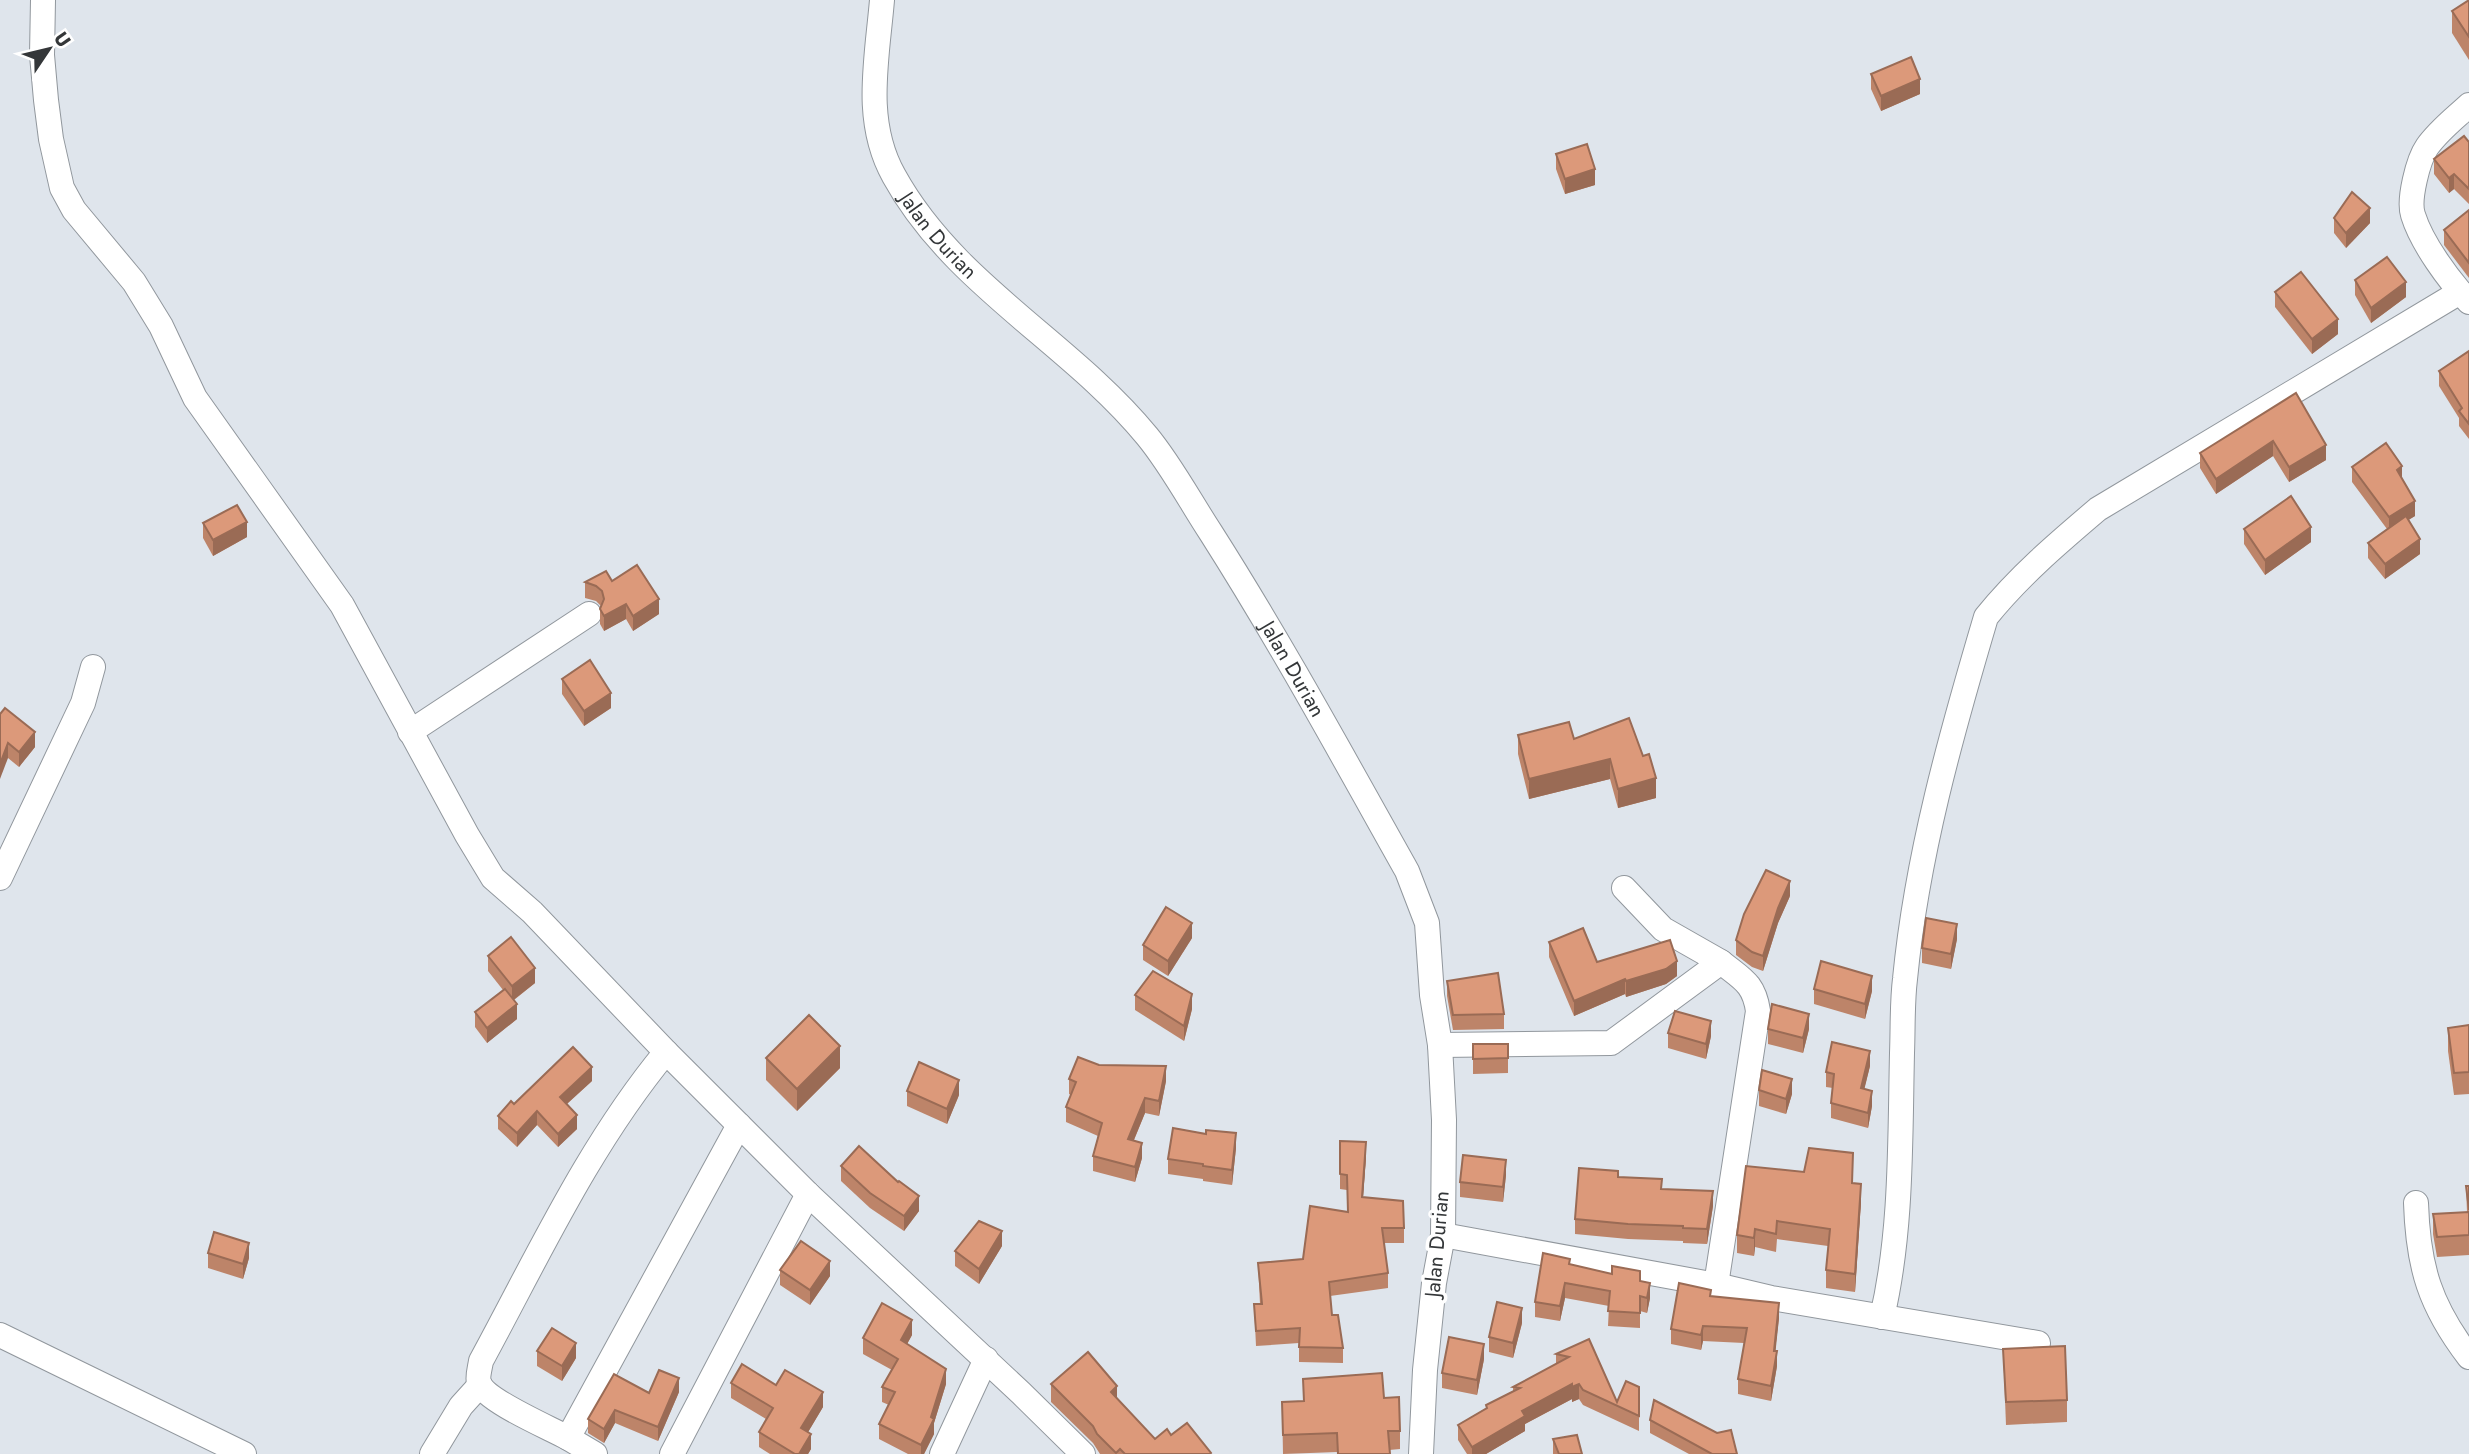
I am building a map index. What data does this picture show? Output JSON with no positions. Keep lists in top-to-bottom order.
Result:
{
  "streets": {
    "street": ["Jalan Durian"]
  },
  "north": "top right"
}
